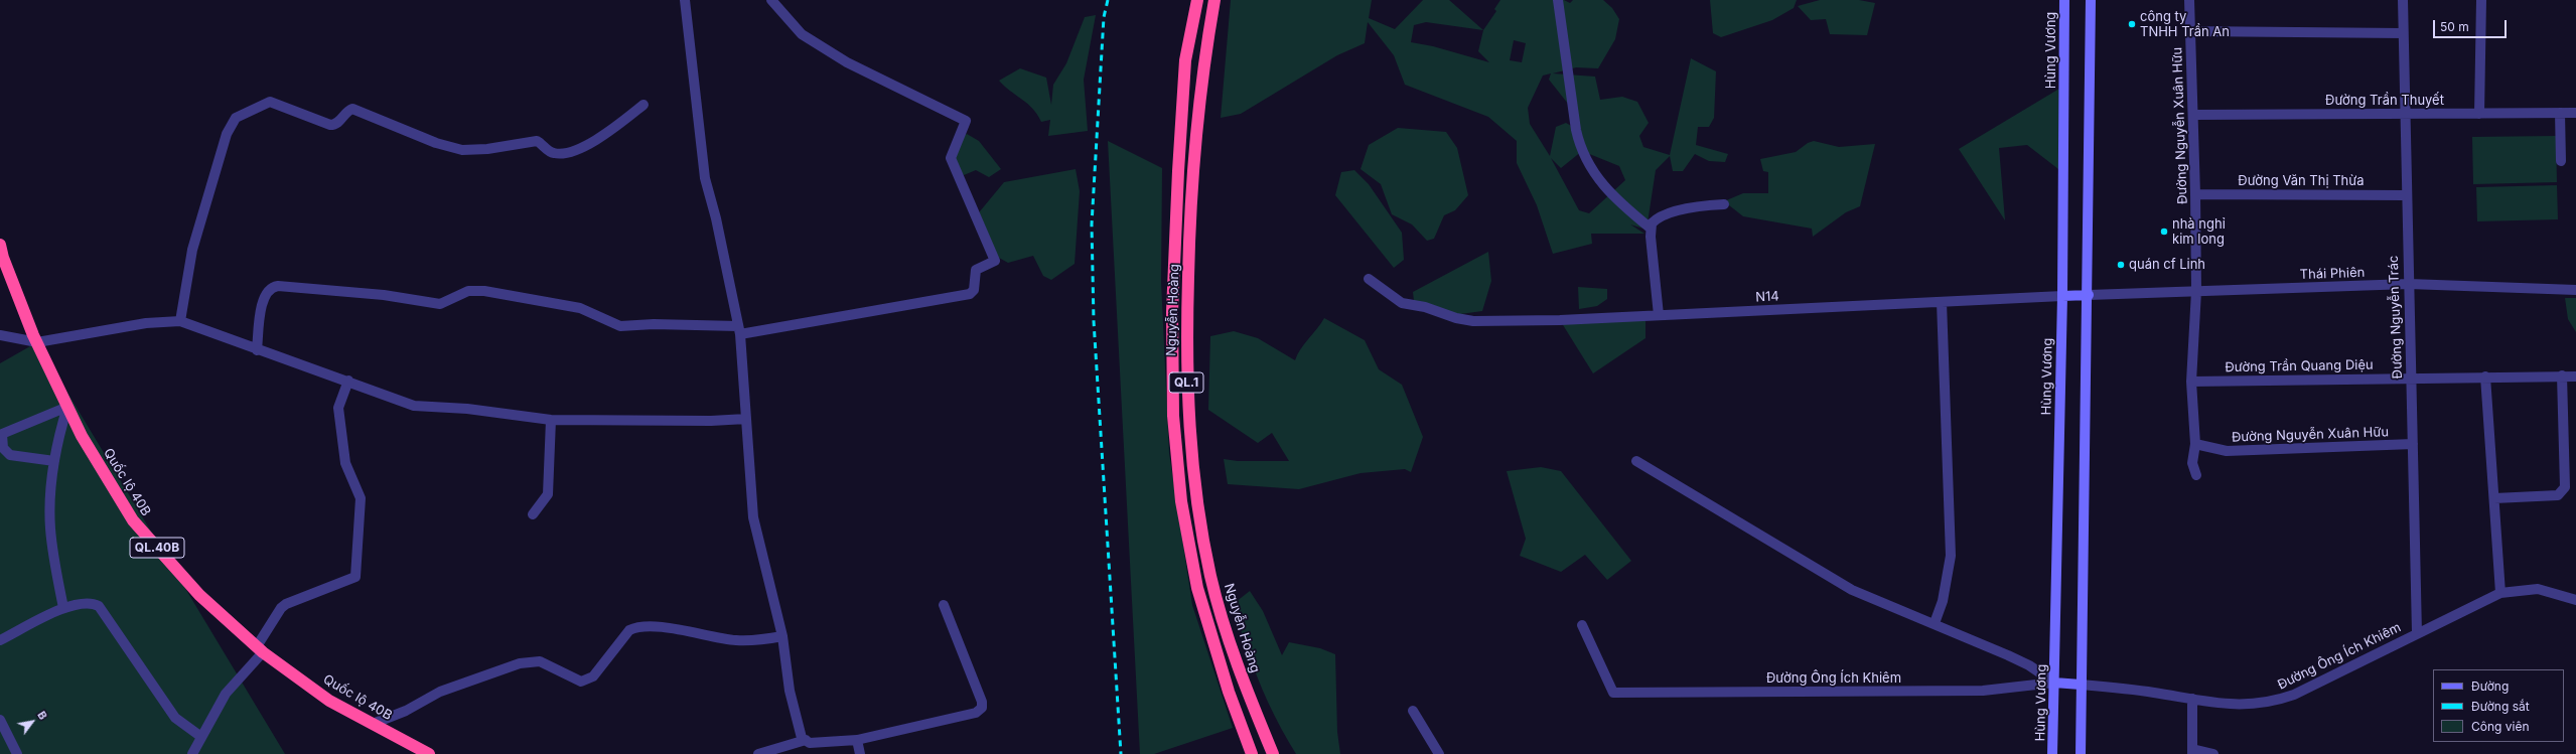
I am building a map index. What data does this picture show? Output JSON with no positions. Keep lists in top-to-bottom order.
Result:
{
  "streets": {
    "highway": [
      "Nguyễn Hoàng",
      "QL.1",
      "Quốc lộ 40B",
      "QL.40B"
    ],
    "main road": ["Hùng Vương"],
    "street": [
      "Đường Trần Thuyết",
      "Đường Nguyễn Xuân Hữu",
      "Đường Văn Thị Thừa",
      "Thái Phiên",
      "N14",
      "Đường Nguyễn Trác",
      "Đường Trần Quang Diệu",
      "Đường Ông Ích Khiêm"
    ]
  },
  "crossings": [
    ["Hùng Vương", "N14"],
    ["Hùng Vương", "Đường Ông Ích Khiêm"],
    ["Đường Trần Thuyết", "Đường Nguyễn Xuân Hữu"],
    ["Đường Trần Thuyết", "Đường Nguyễn Trác"],
    ["Đường Nguyễn Xuân Hữu", "Đường Văn Thị Thừa"],
    ["Đường Nguyễn Xuân Hữu", "Thái Phiên"],
    ["Đường Nguyễn Xuân Hữu", "Đường Nguyễn Trác"],
    ["Đường Nguyễn Xuân Hữu", "Đường Trần Quang Diệu"],
    ["Đường Văn Thị Thừa", "Đường Nguyễn Trác"],
    ["Thái Phiên", "Đường Nguyễn Trác"],
    ["Đường Nguyễn Trác", "Đường Trần Quang Diệu"],
    ["Đường Nguyễn Trác", "Đường Ông Ích Khiêm"]
  ],
  "places": ["công ty TNHH Trần An", "nhà nghỉ kim long", "quán cf Linh"],
  "legend": ["Đường", "Đường sắt", "Công viên"],
  "scale_bar": "50 m",
  "north": "top right"
}
